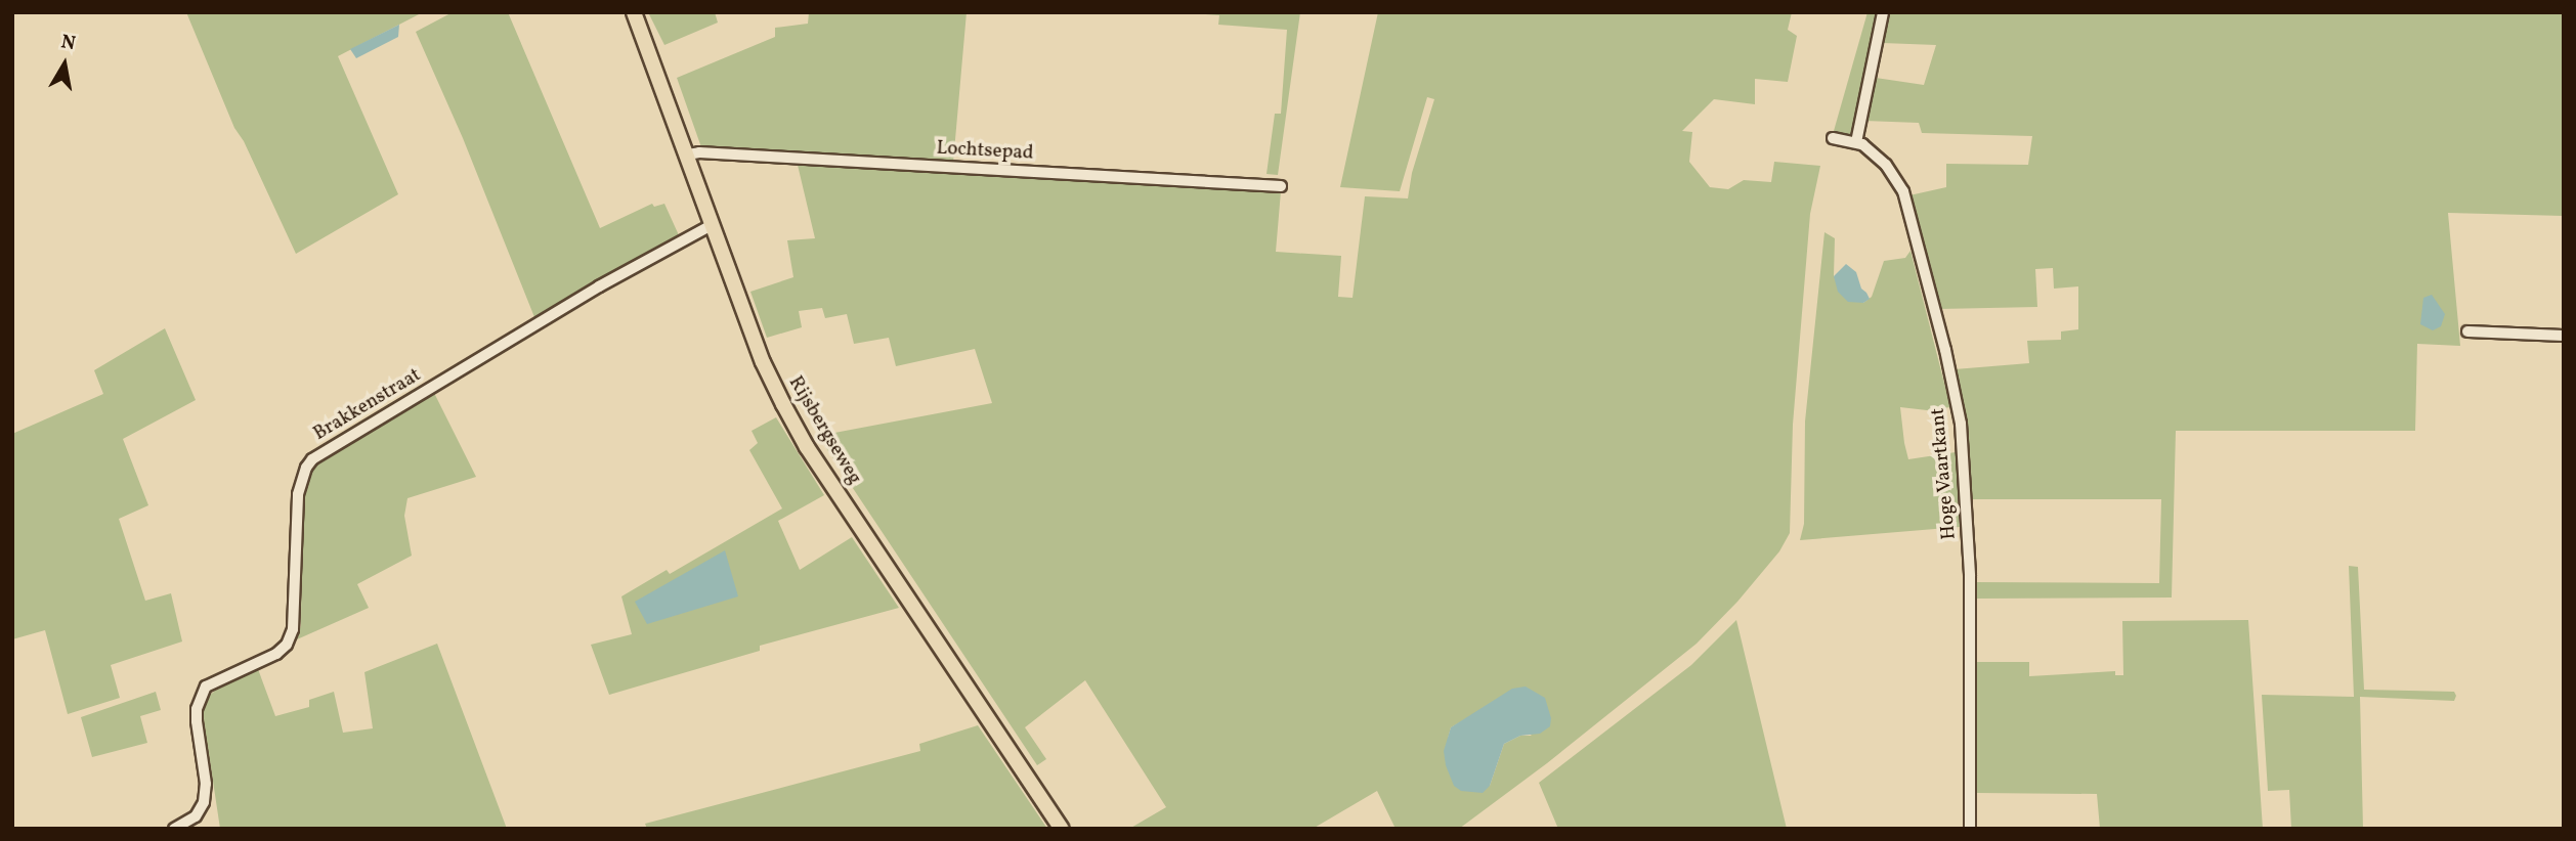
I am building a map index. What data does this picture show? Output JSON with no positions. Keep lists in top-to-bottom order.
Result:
{
  "streets": {
    "main road": ["Rijsbergseweg"],
    "street": ["Lochtsepad", "Brakkenstraat", "Hoge Vaartkant"]
  },
  "crossings": [
    ["Lochtsepad", "Rijsbergseweg"],
    ["Brakkenstraat", "Rijsbergseweg"]
  ],
  "north": "top"
}
